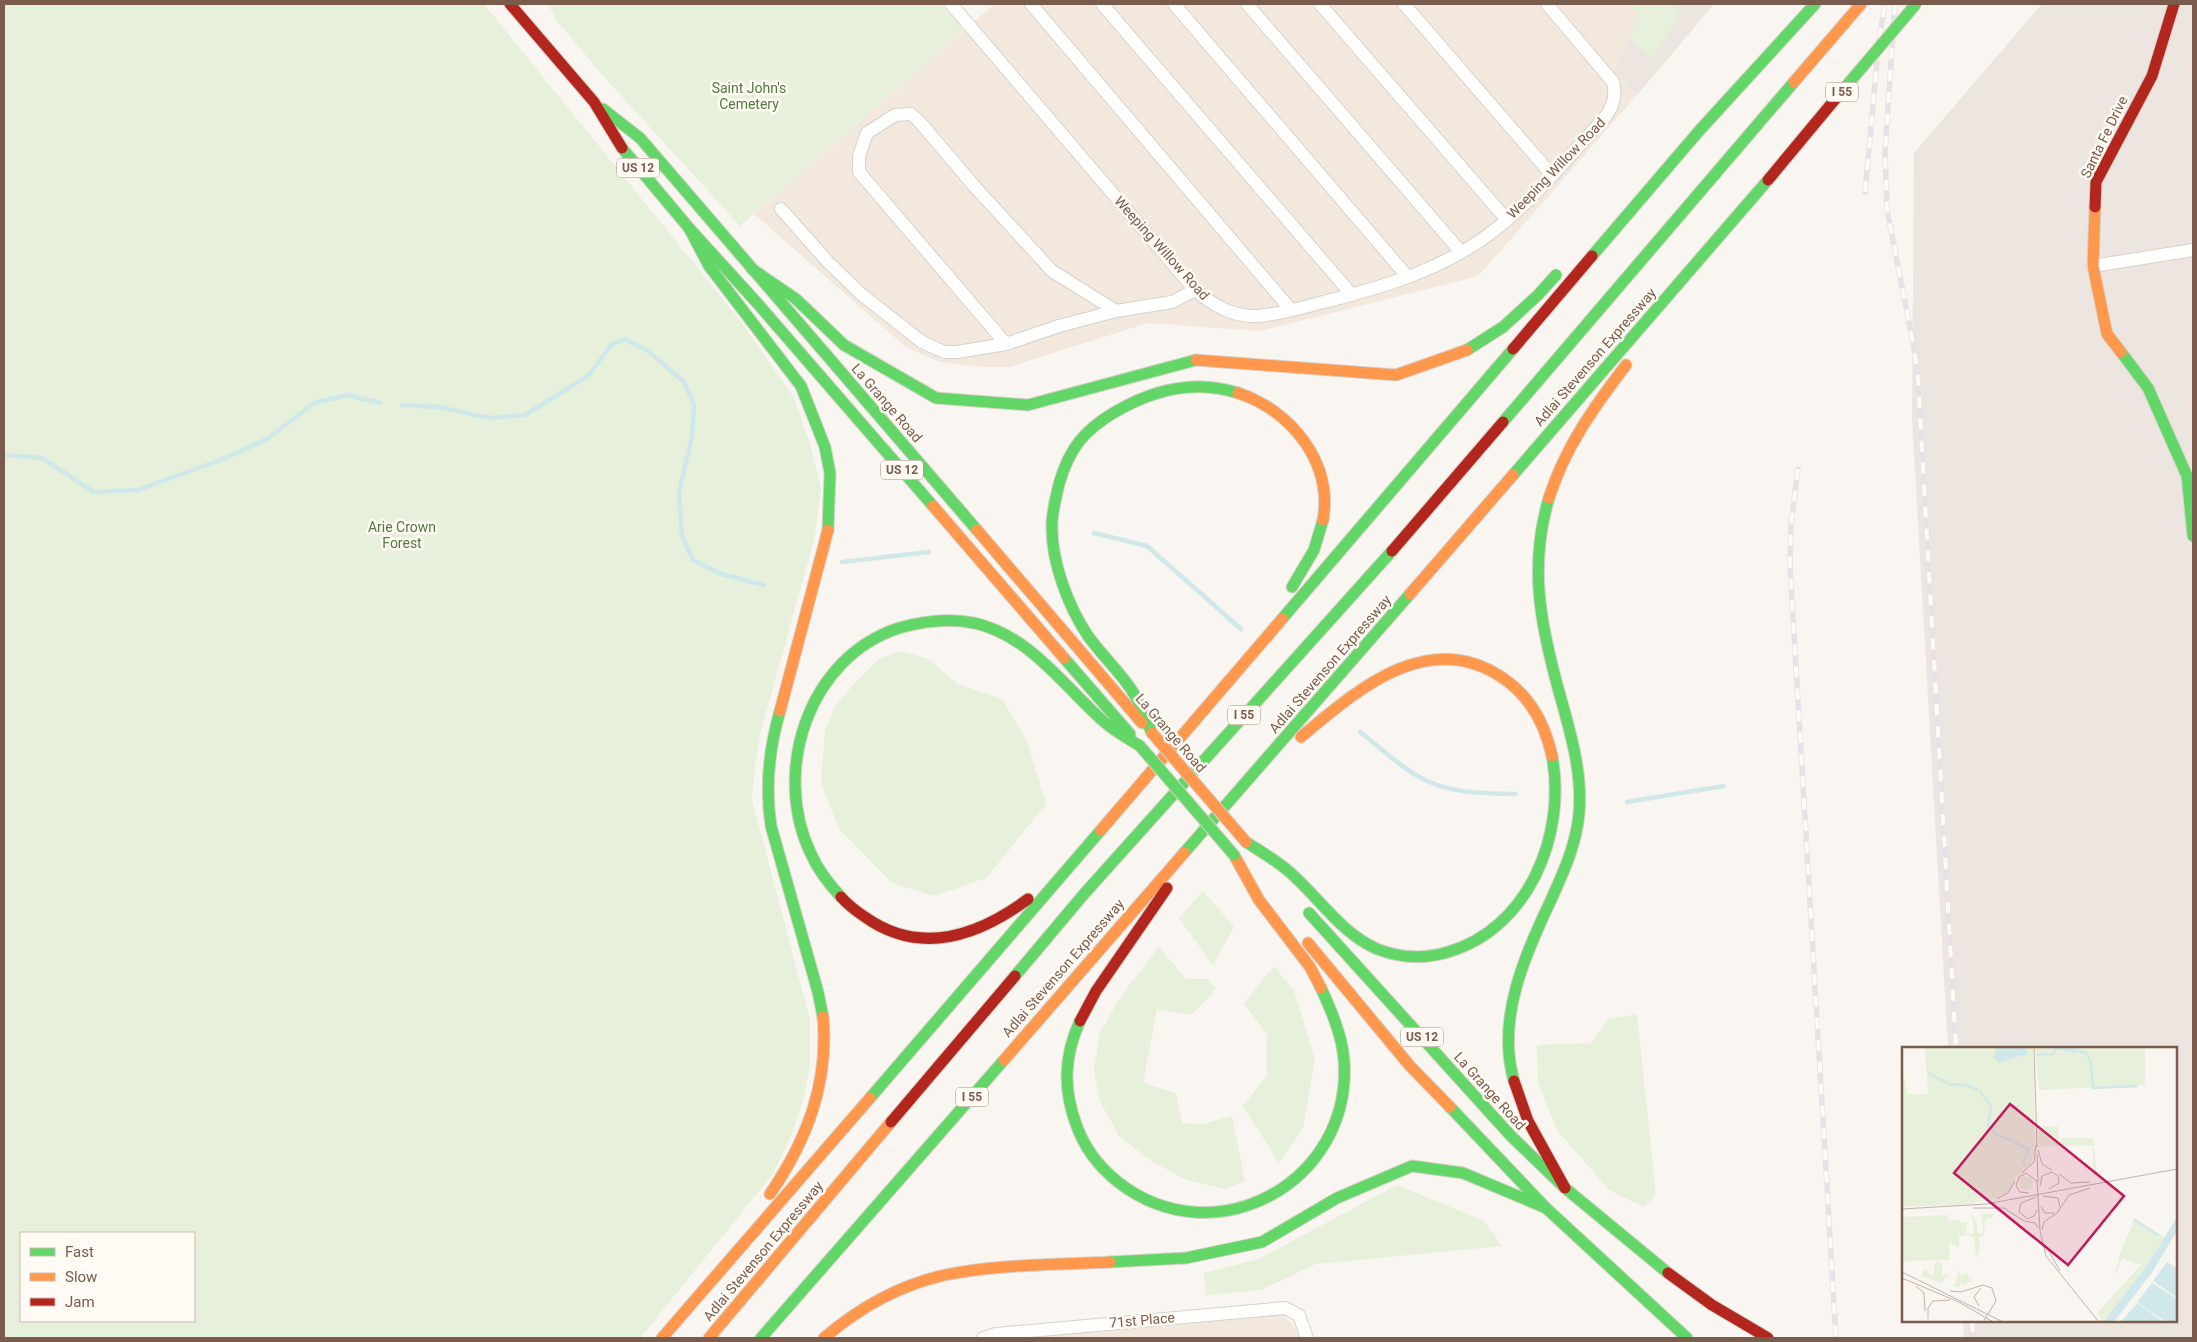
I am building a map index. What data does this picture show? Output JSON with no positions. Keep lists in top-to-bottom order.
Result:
{
  "streets": {
    "main road": [
      "I 55",
      "Santa Fe Drive",
      "US 12",
      "Adlai Stevenson Expressway",
      "La Grange Road"
    ],
    "street": ["Weeping Willow Road", "71st Place"]
  },
  "parks": ["Saint John's Cemetery", "Arie Crown Forest"],
  "legend": ["Fast", "Slow", "Jam"]
}
